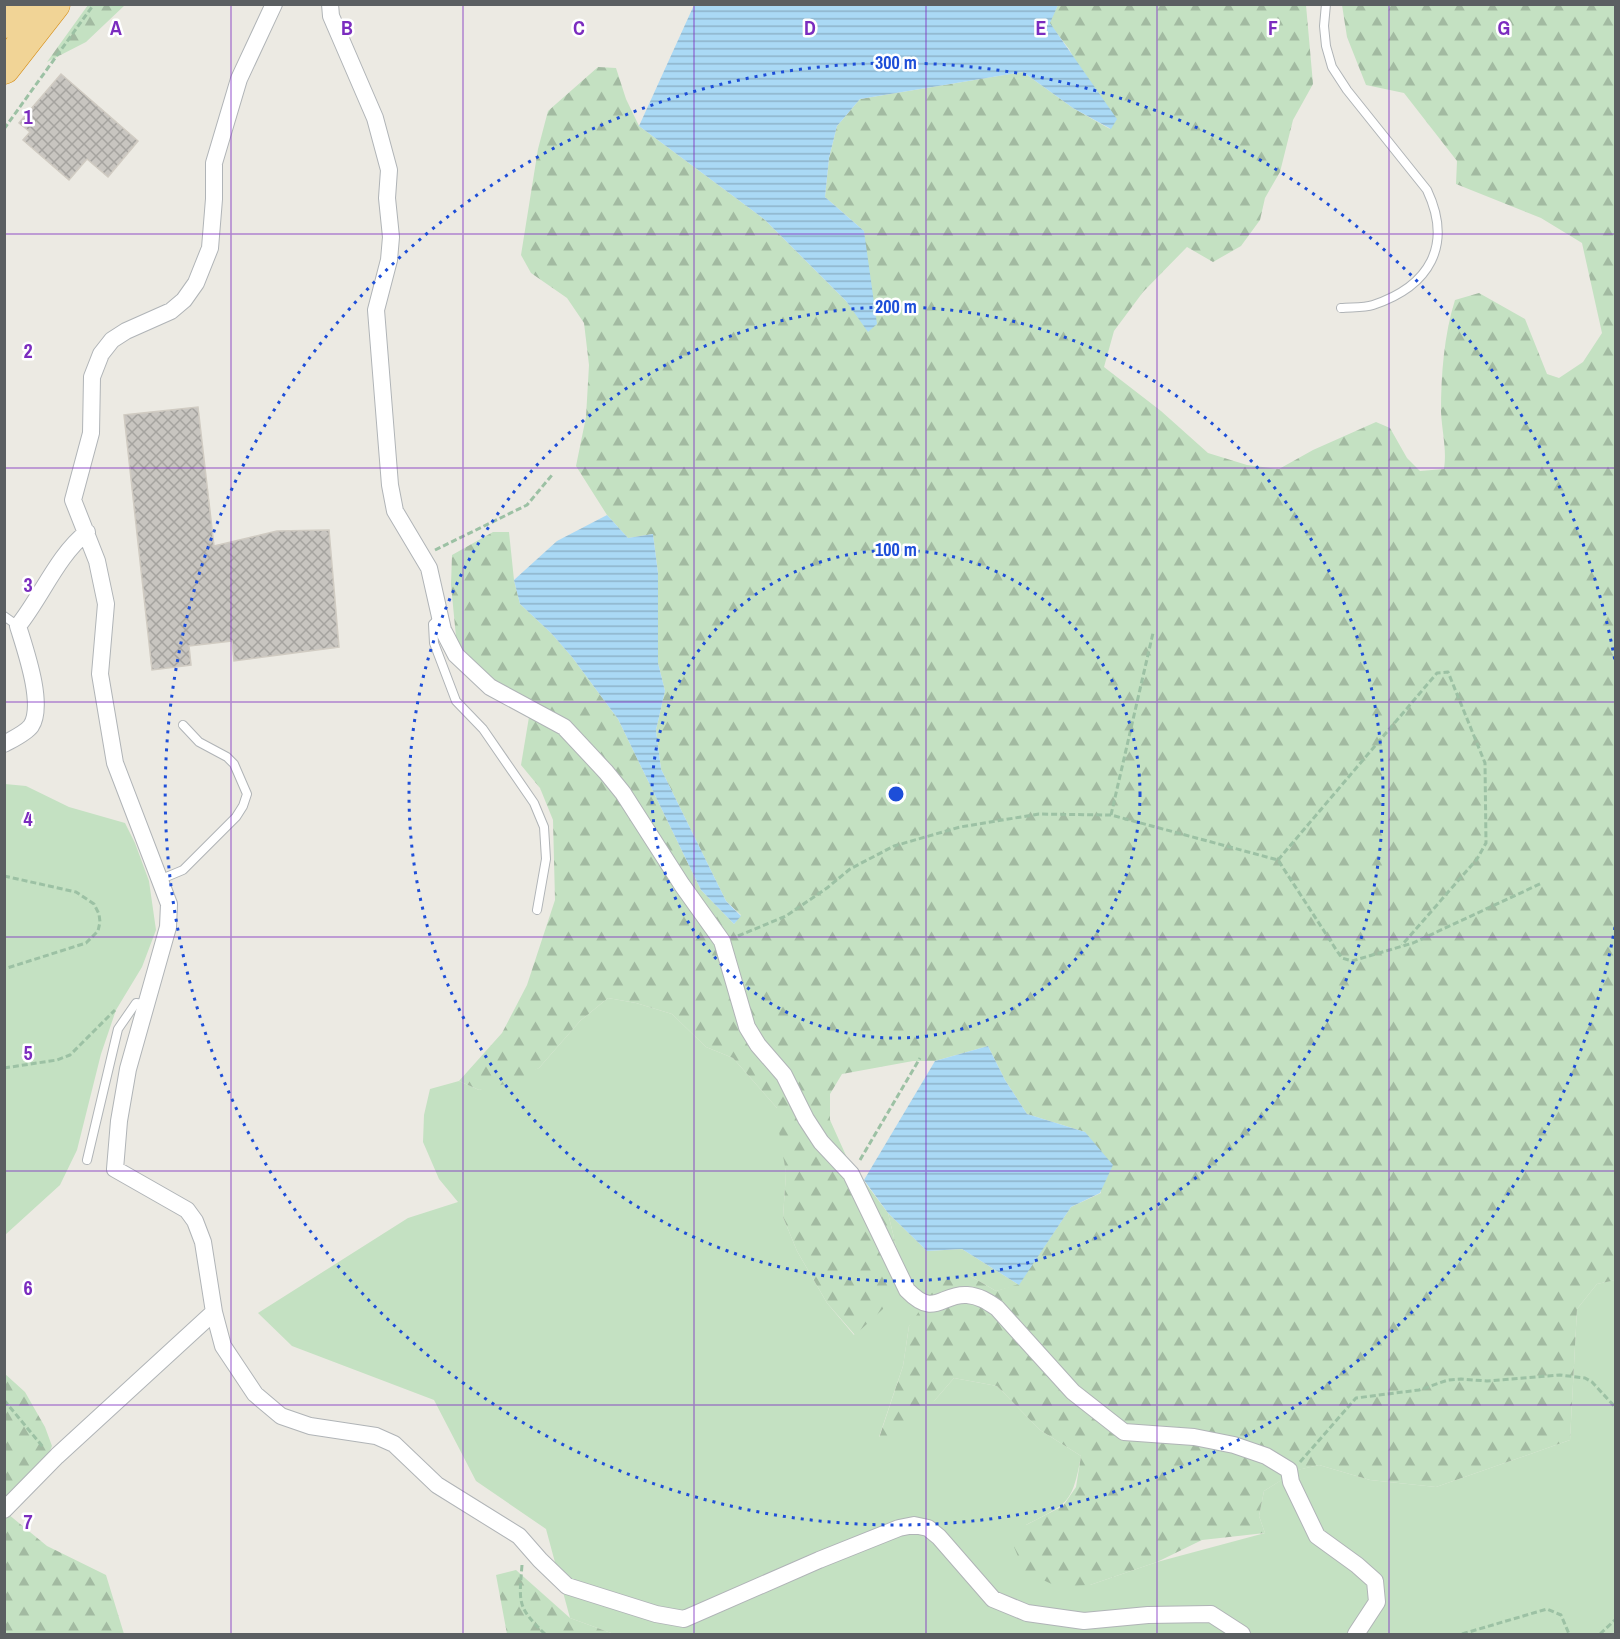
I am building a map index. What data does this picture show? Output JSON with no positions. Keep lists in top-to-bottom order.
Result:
{
  "grid": {
    "columns": [
      "A",
      "B",
      "C",
      "D",
      "E",
      "F",
      "G"
    ],
    "rows": [
      "1",
      "2",
      "3",
      "4",
      "5",
      "6",
      "7"
    ]
  },
  "rings": ["300 m", "200 m", "100 m"]
}
